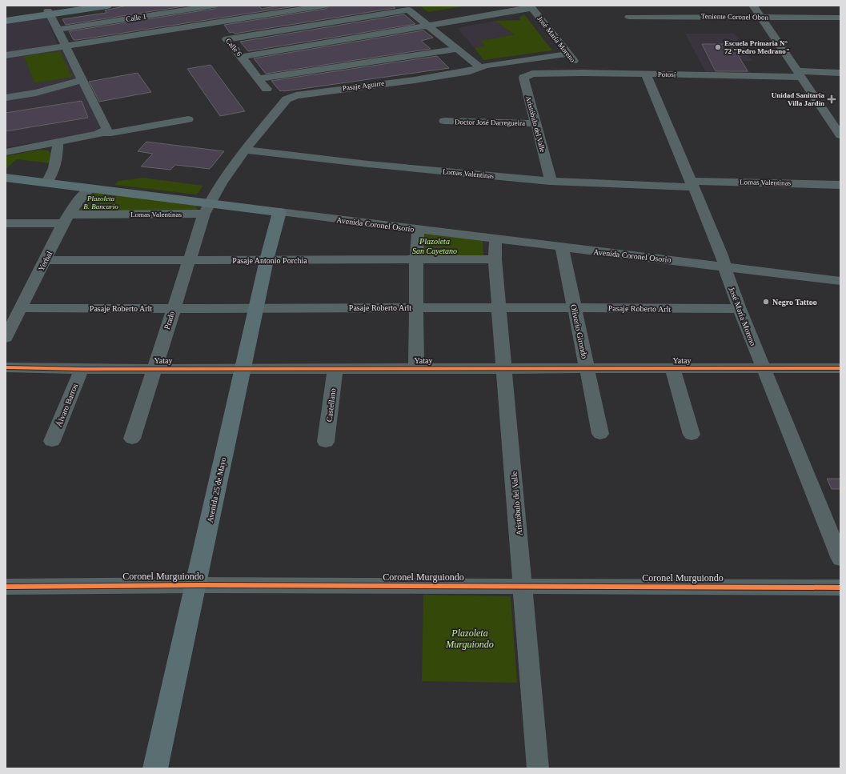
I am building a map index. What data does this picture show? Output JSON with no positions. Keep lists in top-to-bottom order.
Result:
{
  "streets": {
    "main road": ["Avenida Coronel Osorio", "Avenida 25 de Mayo"],
    "street": [
      "Teniente Coronel Obon",
      "Calle 1",
      "José María Moreno",
      "Calle 6",
      "Potosí",
      "Pasaje Aguirre",
      "Doctor José Darregueira",
      "Aristóbulo del Valle",
      "Lomas Valentinas",
      "Pasaje Antonio Porchia",
      "Yerbal",
      "Pasaje Roberto Arlt",
      "Prado",
      "Oliverio Girondo",
      "Yatay",
      "Álvaro Barros",
      "Castellano",
      "Coronel Murguiondo"
    ]
  },
  "crossings": [
    ["Calle 1", "Calle 6"],
    ["José María Moreno", "Potosí"],
    ["José María Moreno", "Pasaje Aguirre"],
    ["José María Moreno", "Lomas Valentinas"],
    ["José María Moreno", "Avenida Coronel Osorio"],
    ["José María Moreno", "Pasaje Roberto Arlt"],
    ["José María Moreno", "Yatay"],
    ["Potosí", "Aristóbulo del Valle"],
    ["Pasaje Aguirre", "Lomas Valentinas"],
    ["Pasaje Aguirre", "Avenida Coronel Osorio"],
    ["Pasaje Aguirre", "Prado"],
    ["Doctor José Darregueira", "Aristóbulo del Valle"],
    ["Aristóbulo del Valle", "Lomas Valentinas"],
    ["Aristóbulo del Valle", "Avenida Coronel Osorio"],
    ["Aristóbulo del Valle", "Pasaje Antonio Porchia"],
    ["Aristóbulo del Valle", "Pasaje Roberto Arlt"],
    ["Aristóbulo del Valle", "Yatay"],
    ["Aristóbulo del Valle", "Coronel Murguiondo"],
    ["Lomas Valentinas", "Avenida Coronel Osorio"],
    ["Lomas Valentinas", "Yerbal"],
    ["Lomas Valentinas", "Prado"],
    ["Avenida Coronel Osorio", "Yerbal"],
    ["Avenida Coronel Osorio", "Prado"],
    ["Avenida Coronel Osorio", "Oliverio Girondo"],
    ["Avenida Coronel Osorio", "Avenida 25 de Mayo"],
    ["Pasaje Antonio Porchia", "Yerbal"],
    ["Pasaje Antonio Porchia", "Prado"],
    ["Pasaje Antonio Porchia", "Avenida 25 de Mayo"],
    ["Yerbal", "Pasaje Roberto Arlt"],
    ["Pasaje Roberto Arlt", "Prado"],
    ["Pasaje Roberto Arlt", "Oliverio Girondo"],
    ["Pasaje Roberto Arlt", "Avenida 25 de Mayo"],
    ["Prado", "Yatay"],
    ["Oliverio Girondo", "Yatay"],
    ["Yatay", "Álvaro Barros"],
    ["Yatay", "Castellano"],
    ["Yatay", "Avenida 25 de Mayo"],
    ["Avenida 25 de Mayo", "Coronel Murguiondo"]
  ],
  "parks": ["Plazoleta B. Bancario", "Plazoleta San Cayetano", "Plazoleta Murguiondo"],
  "places": {
    "other": ["Escuela Primaria N° 72 \"Pedro Medrano\"", "Negro Tattoo"],
    "health": ["Unidad Sanitaria Villa Jardín"]
  }
}
